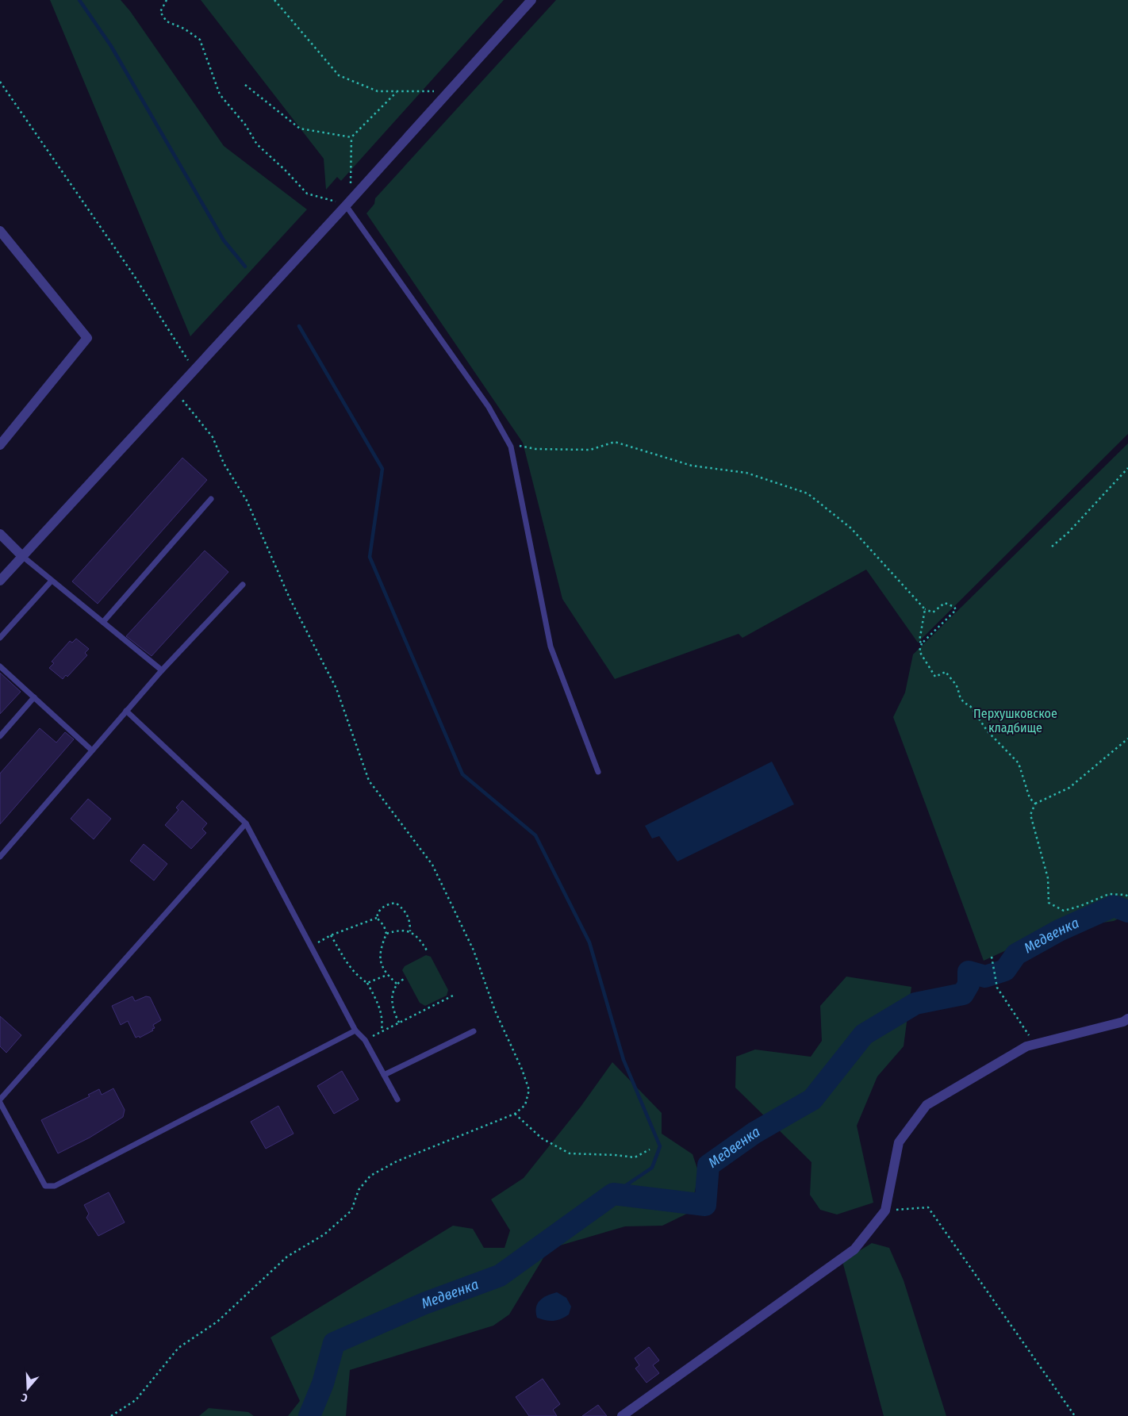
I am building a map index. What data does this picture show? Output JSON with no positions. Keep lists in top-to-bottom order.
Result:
{
  "water": ["Медвенка"],
  "parks": ["Перхушковское кладбище"],
  "north": "bottom"
}
